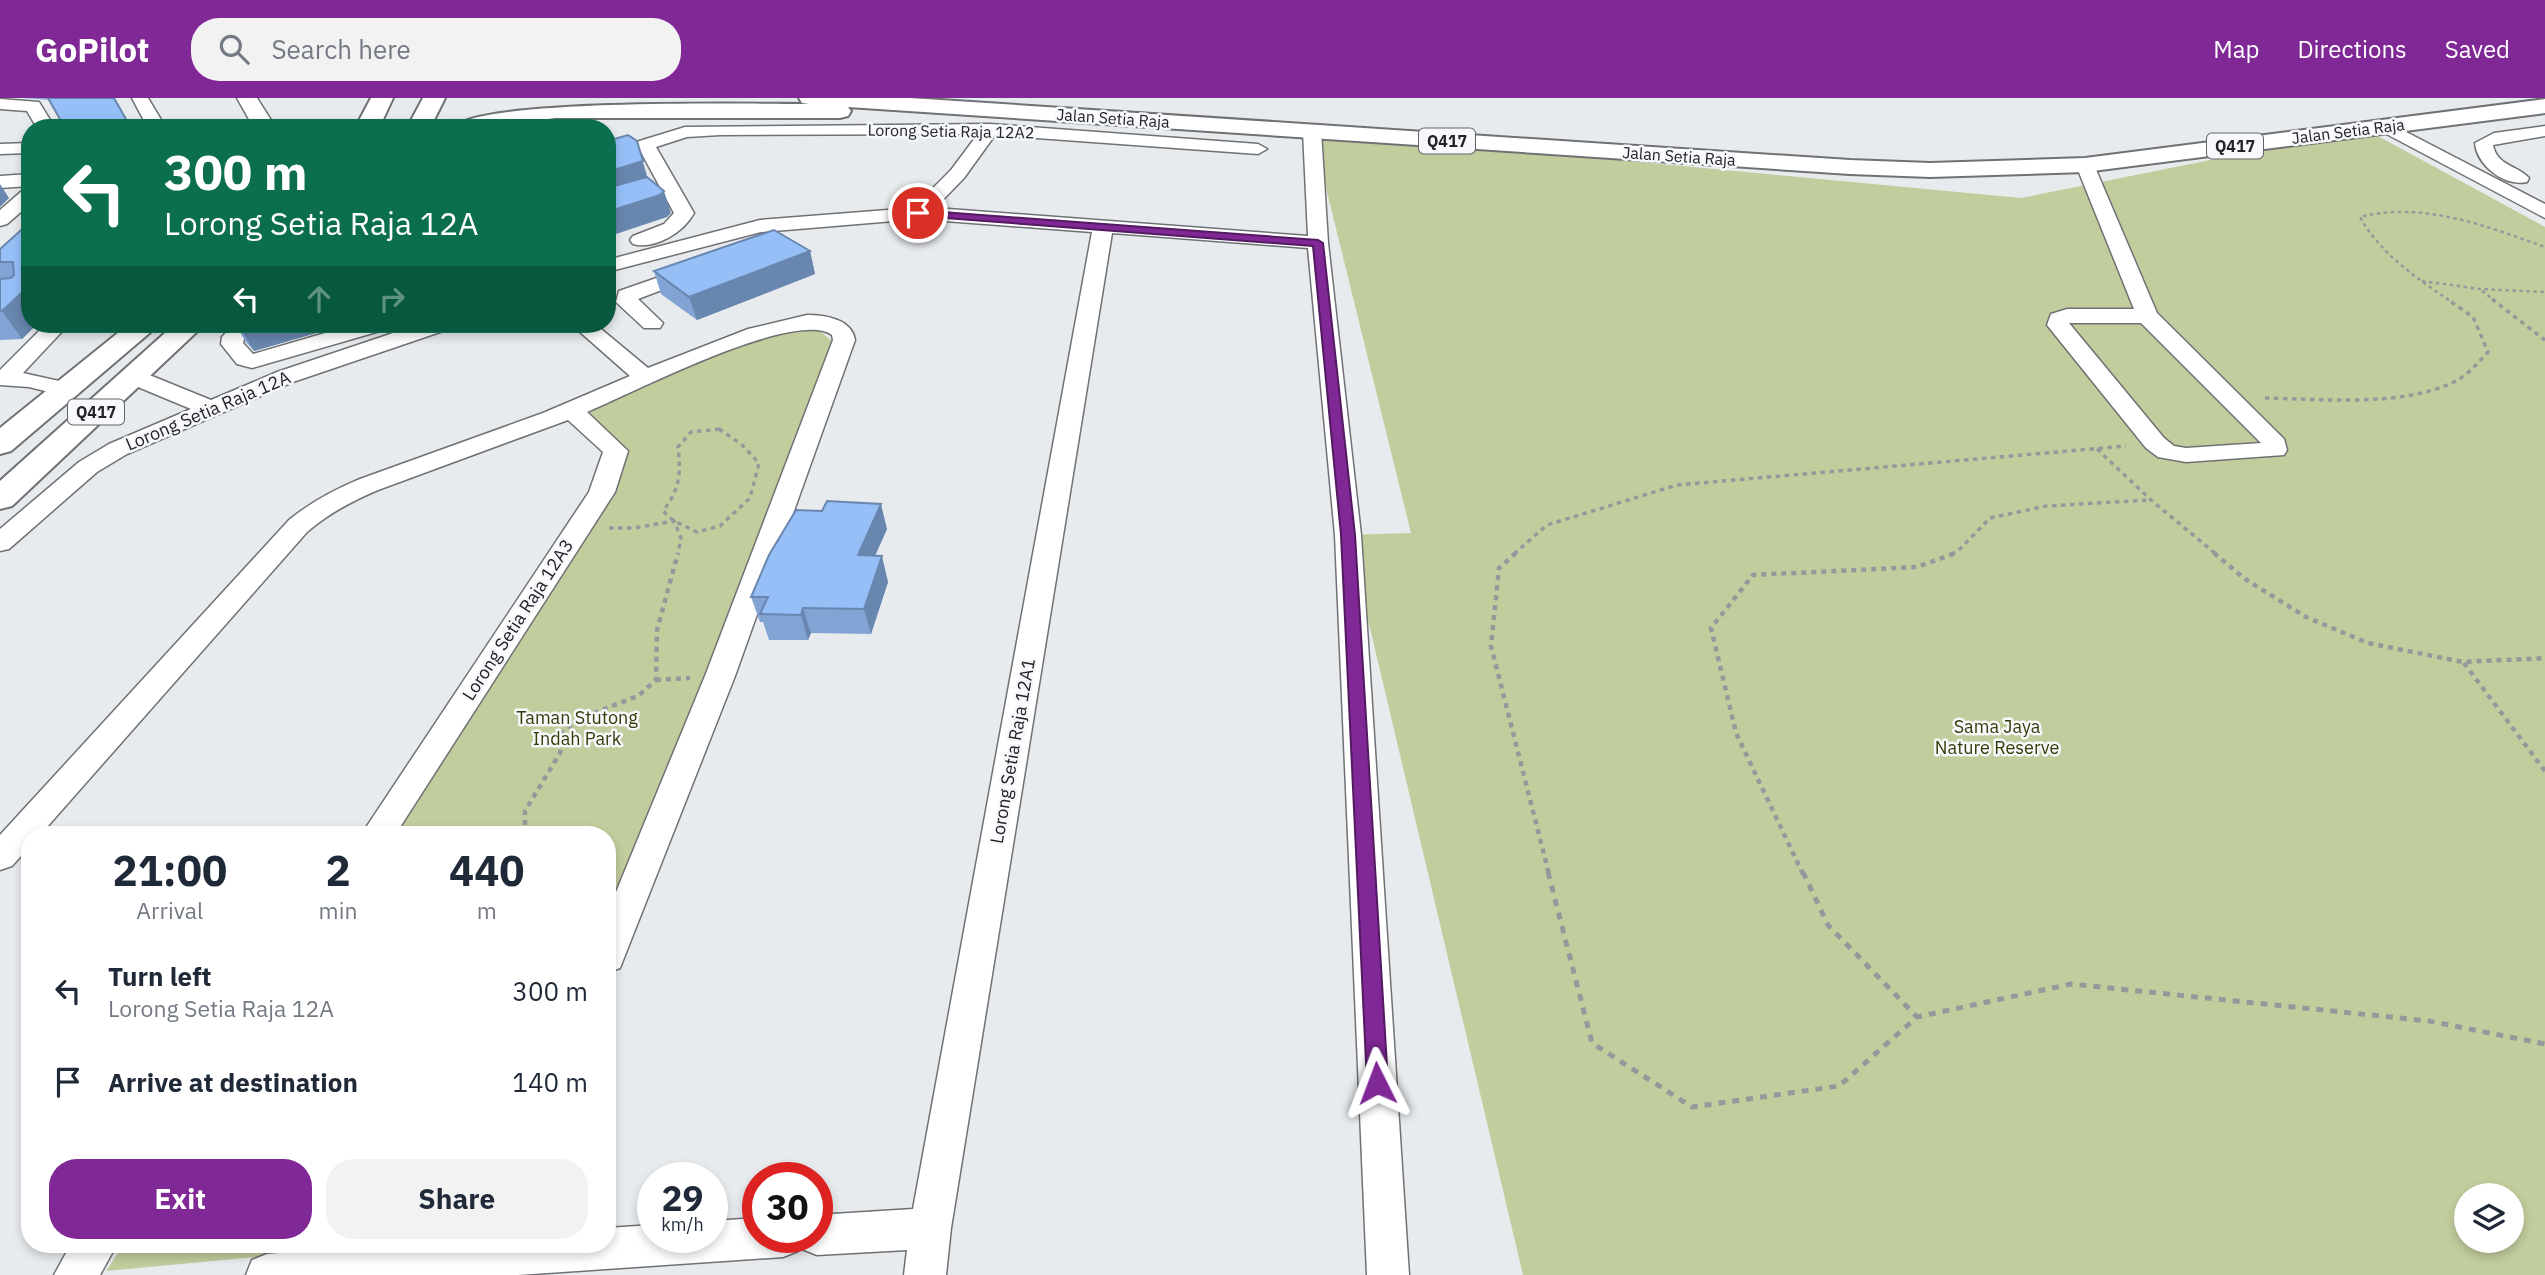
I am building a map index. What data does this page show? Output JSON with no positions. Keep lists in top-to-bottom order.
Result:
{
  "streets": {
    "highway": ["Jalan Setia Raja", "Q417"],
    "street": [
      "Lorong Setia Raja 12A2",
      "Lorong Setia Raja 12A",
      "Lorong Setia Raja 12A3",
      "Lorong Setia Raja 12A1"
    ]
  },
  "parks": ["Taman Stutong Indah Park", "Sama Jaya Nature Reserve"],
  "page": {
    "header": "GoPilot",
    "search": "Search here",
    "nav": ["Map", "Directions", "Saved"],
    "turn": ["300 m", "Lorong Setia Raja 12A"],
    "eta": [
      "21:00",
      "Arrival",
      "2",
      "min",
      "440",
      "m"
    ],
    "list": [
      {
        "name": "Turn left",
        "note": "Lorong Setia Raja 12A",
        "value": "300 m"
      },
      {
        "name": "Arrive at destination",
        "value": "140 m"
      }
    ],
    "buttons": ["Exit", "Share"],
    "speed": "29 km/h",
    "limit": "30"
  }
}
